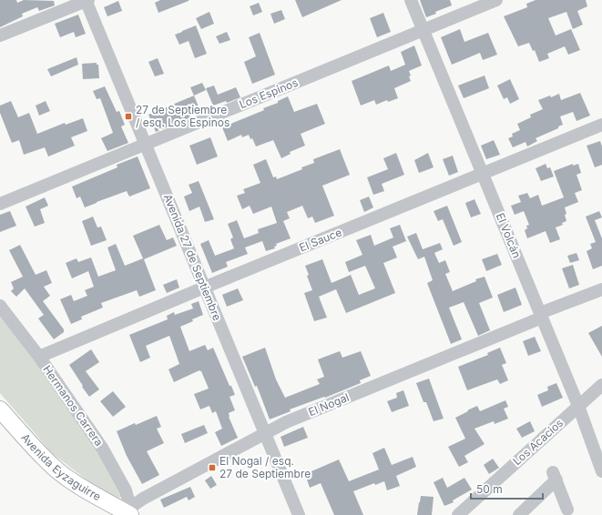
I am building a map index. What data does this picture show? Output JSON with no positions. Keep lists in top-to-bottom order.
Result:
{
  "streets": {
    "main road": ["Avenida Eyzaguirre"],
    "street": [
      "Los Espinos",
      "El Volcán",
      "El Sauce",
      "Avenida 27 de Septiembre",
      "El Nogal",
      "Hermanos Carrera",
      "Los Acacios"
    ]
  },
  "crossings": [
    ["Los Espinos", "El Volcán"],
    ["Los Espinos", "Avenida 27 de Septiembre"],
    ["El Volcán", "El Sauce"],
    ["El Volcán", "El Nogal"],
    ["El Volcán", "Los Acacios"],
    ["El Sauce", "Avenida 27 de Septiembre"],
    ["El Sauce", "Hermanos Carrera"],
    ["Avenida 27 de Septiembre", "El Nogal"],
    ["El Nogal", "Hermanos Carrera"],
    ["El Nogal", "Avenida Eyzaguirre"],
    ["Hermanos Carrera", "Avenida Eyzaguirre"]
  ],
  "places": {
    "transit": ["27 de Septiembre / esq. Los Espinos", "El Nogal / esq. 27 de Septiembre"]
  },
  "scale_bar": "50 m"
}
